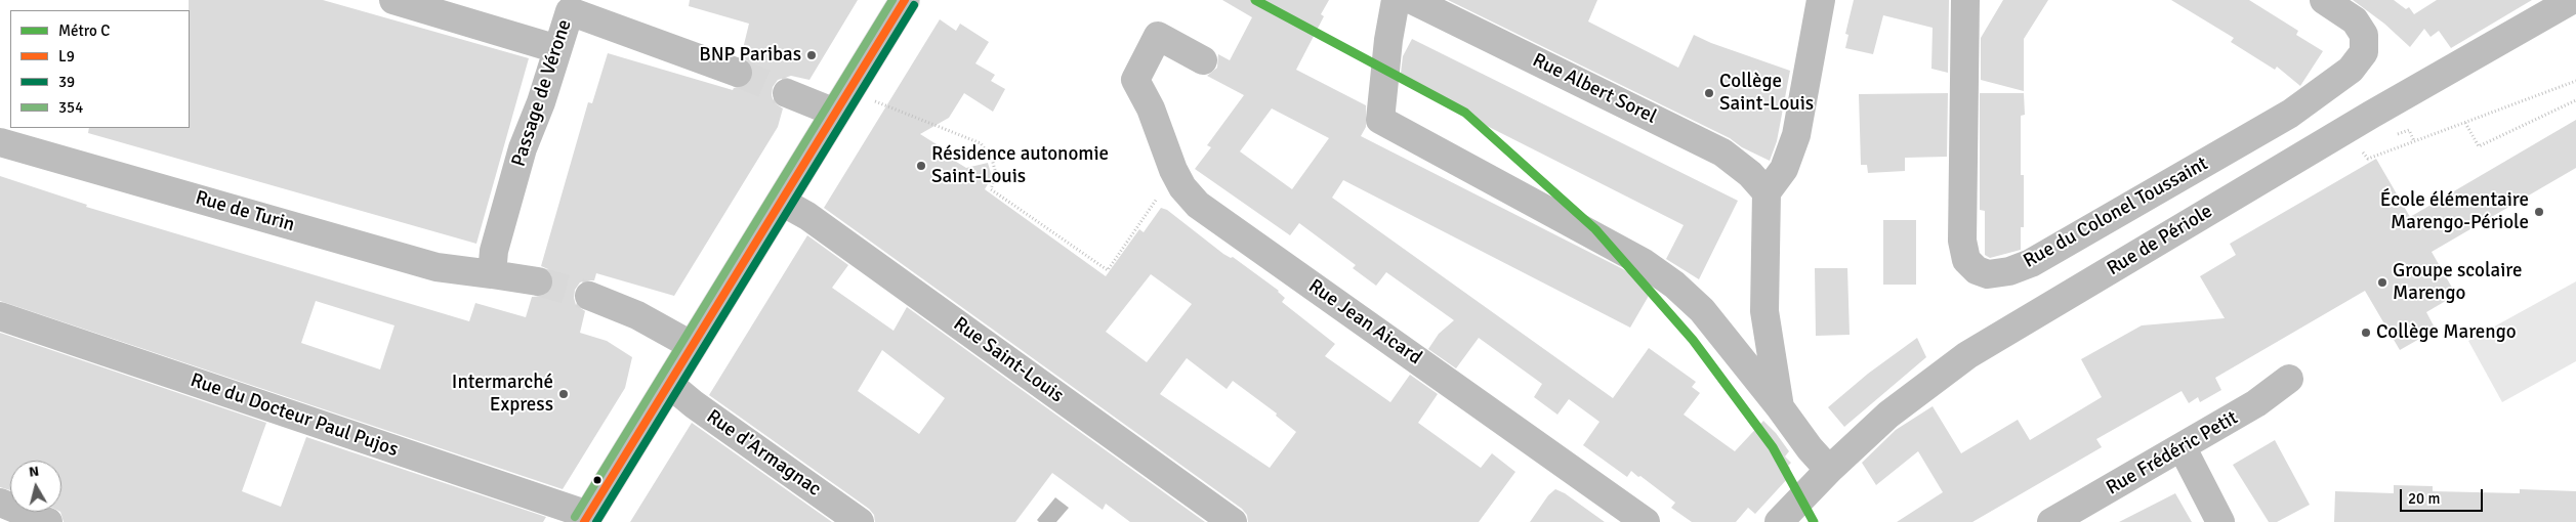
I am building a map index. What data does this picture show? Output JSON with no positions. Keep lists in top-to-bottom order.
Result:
{
  "streets": {
    "street": [
      "Rue Albert Sorel",
      "Passage de Vérone",
      "Rue de Turin",
      "Rue du Colonel Toussaint",
      "Rue de Périole",
      "Rue Jean Aicard",
      "Rue Saint-Louis",
      "Rue du Docteur Paul Pujos",
      "Rue d'Armagnac",
      "Rue Frédéric Petit"
    ]
  },
  "crossings": [
    ["Passage de Vérone", "Rue de Turin"]
  ],
  "places": [
    "BNP Paribas",
    "Collège Saint-Louis",
    "Résidence autonomie Saint-Louis",
    "École élémentaire Marengo-Périole",
    "Groupe scolaire Marengo",
    "Collège Marengo",
    "Intermarché Express"
  ],
  "lines": [
    "metro line C",
    "transit line L9",
    "transit line 354",
    "transit line 39"
  ],
  "legend": [
    "Métro C",
    "L9",
    "39",
    "354"
  ],
  "scale_bar": "20 m",
  "north": "top"
}
